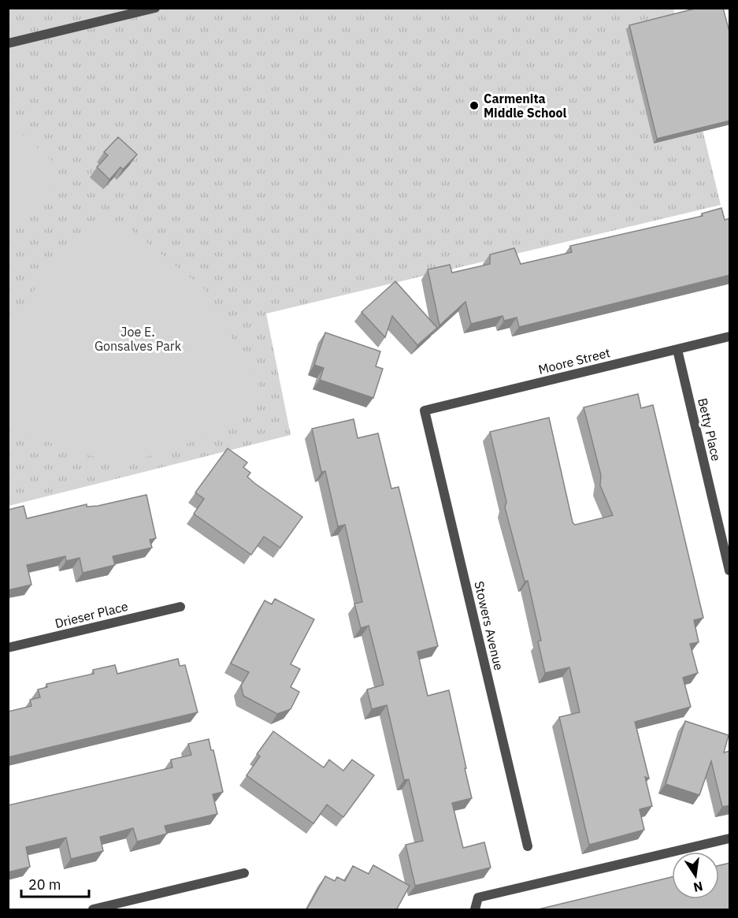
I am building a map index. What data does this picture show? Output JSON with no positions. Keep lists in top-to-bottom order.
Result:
{
  "streets": {
    "street": [
      "Moore Street",
      "Betty Place",
      "Drieser Place",
      "Stowers Avenue"
    ]
  },
  "crossings": [
    ["Moore Street", "Betty Place"],
    ["Moore Street", "Stowers Avenue"]
  ],
  "parks": ["Joe E. Gonsalves Park"],
  "places": ["Carmenita Middle School"],
  "scale_bar": "20 m",
  "north": "bottom"
}
